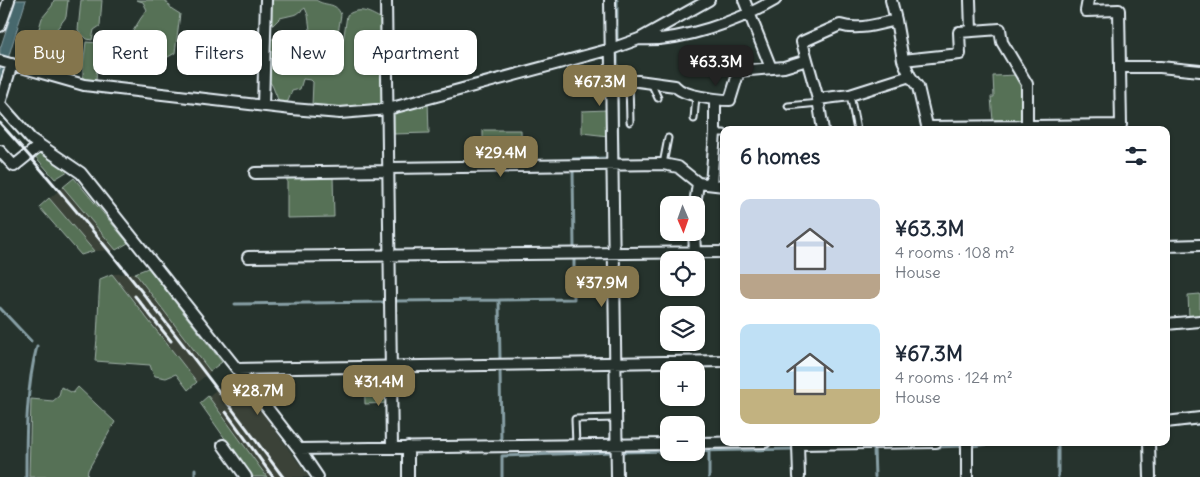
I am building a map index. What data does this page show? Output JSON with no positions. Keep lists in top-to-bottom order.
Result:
{
  "north": "bottom",
  "page": {
    "chip": [
      "Buy",
      "Rent",
      "Filters",
      "New",
      "Apartment"
    ],
    "price": [
      "¥63.3M",
      "¥67.3M",
      "¥29.4M",
      "¥37.9M",
      "¥31.4M",
      "¥28.7M"
    ],
    "heading": "6 homes",
    "list": [
      {
        "name": "¥63.3M",
        "note": "4 rooms · 108 m² · House"
      },
      {
        "name": "¥67.3M",
        "note": "4 rooms · 124 m² · House"
      }
    ],
    "map_buttons": ["+", "−"]
  }
}
